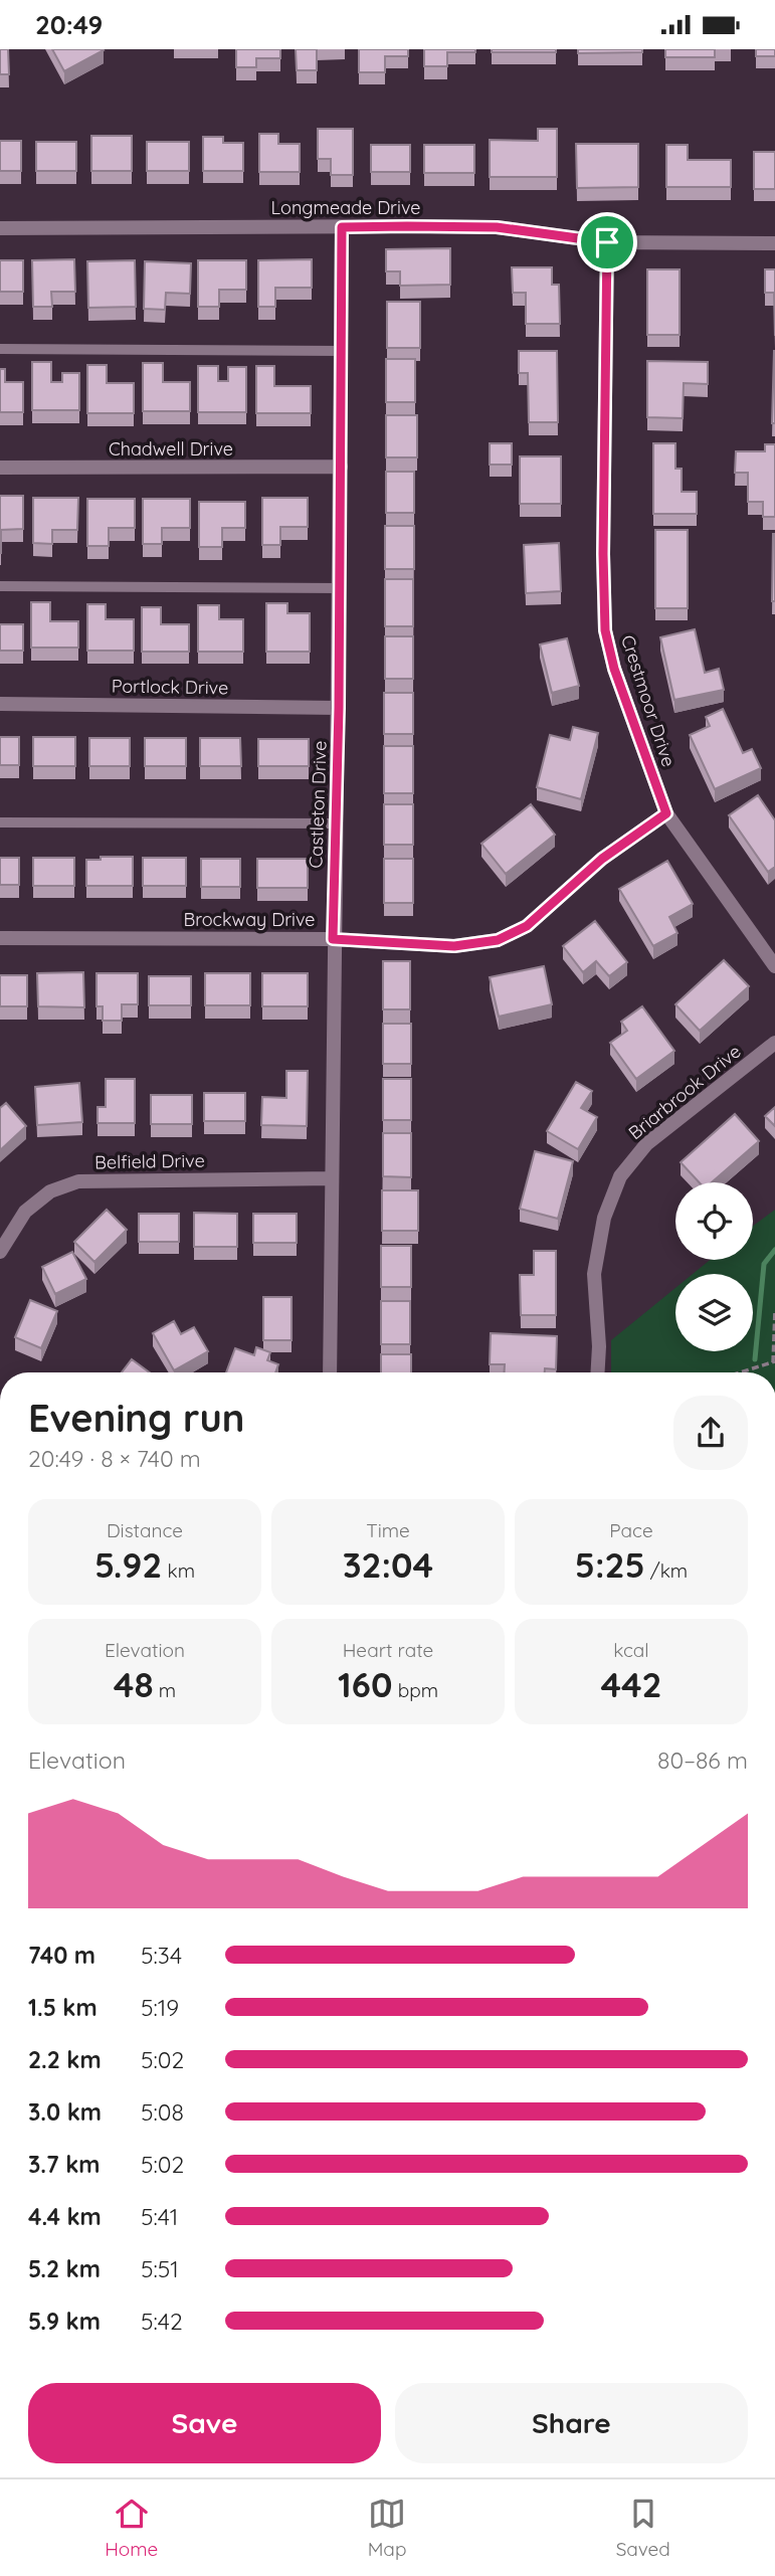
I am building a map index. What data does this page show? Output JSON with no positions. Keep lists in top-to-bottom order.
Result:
{
  "streets": {
    "street": [
      "Longmeade Drive",
      "Chadwell Drive",
      "Portlock Drive",
      "Crestmoor Drive",
      "Castleton Drive",
      "Brockway Drive",
      "Briarbrook Drive",
      "Belfield Drive"
    ]
  },
  "crossings": [
    ["Longmeade Drive", "Crestmoor Drive"],
    ["Longmeade Drive", "Castleton Drive"],
    ["Chadwell Drive", "Castleton Drive"],
    ["Portlock Drive", "Castleton Drive"],
    ["Crestmoor Drive", "Brockway Drive"],
    ["Castleton Drive", "Brockway Drive"],
    ["Castleton Drive", "Belfield Drive"]
  ],
  "page": {
    "status": "20:49",
    "heading": ["Evening run", "20:49 · 8 × 740 m"],
    "stats": [
      ["Distance", "5.92 km"],
      ["Time", "32:04"],
      ["Pace", "5:25 /km"],
      ["Elevation", "48 m"],
      ["Heart rate", "160 bpm"],
      ["kcal", "442"]
    ],
    "chart": ["Elevation", "80–86 m"],
    "list": [
      {
        "name": "740 m",
        "note": "5:34"
      },
      {
        "name": "1.5 km",
        "note": "5:19"
      },
      {
        "name": "2.2 km",
        "note": "5:02"
      },
      {
        "name": "3.0 km",
        "note": "5:08"
      },
      {
        "name": "3.7 km",
        "note": "5:02"
      },
      {
        "name": "4.4 km",
        "note": "5:41"
      },
      {
        "name": "5.2 km",
        "note": "5:51"
      },
      {
        "name": "5.9 km",
        "note": "5:42"
      }
    ],
    "buttons": ["Save", "Share"],
    "tabs": ["Home", "Map", "Saved"]
  }
}
